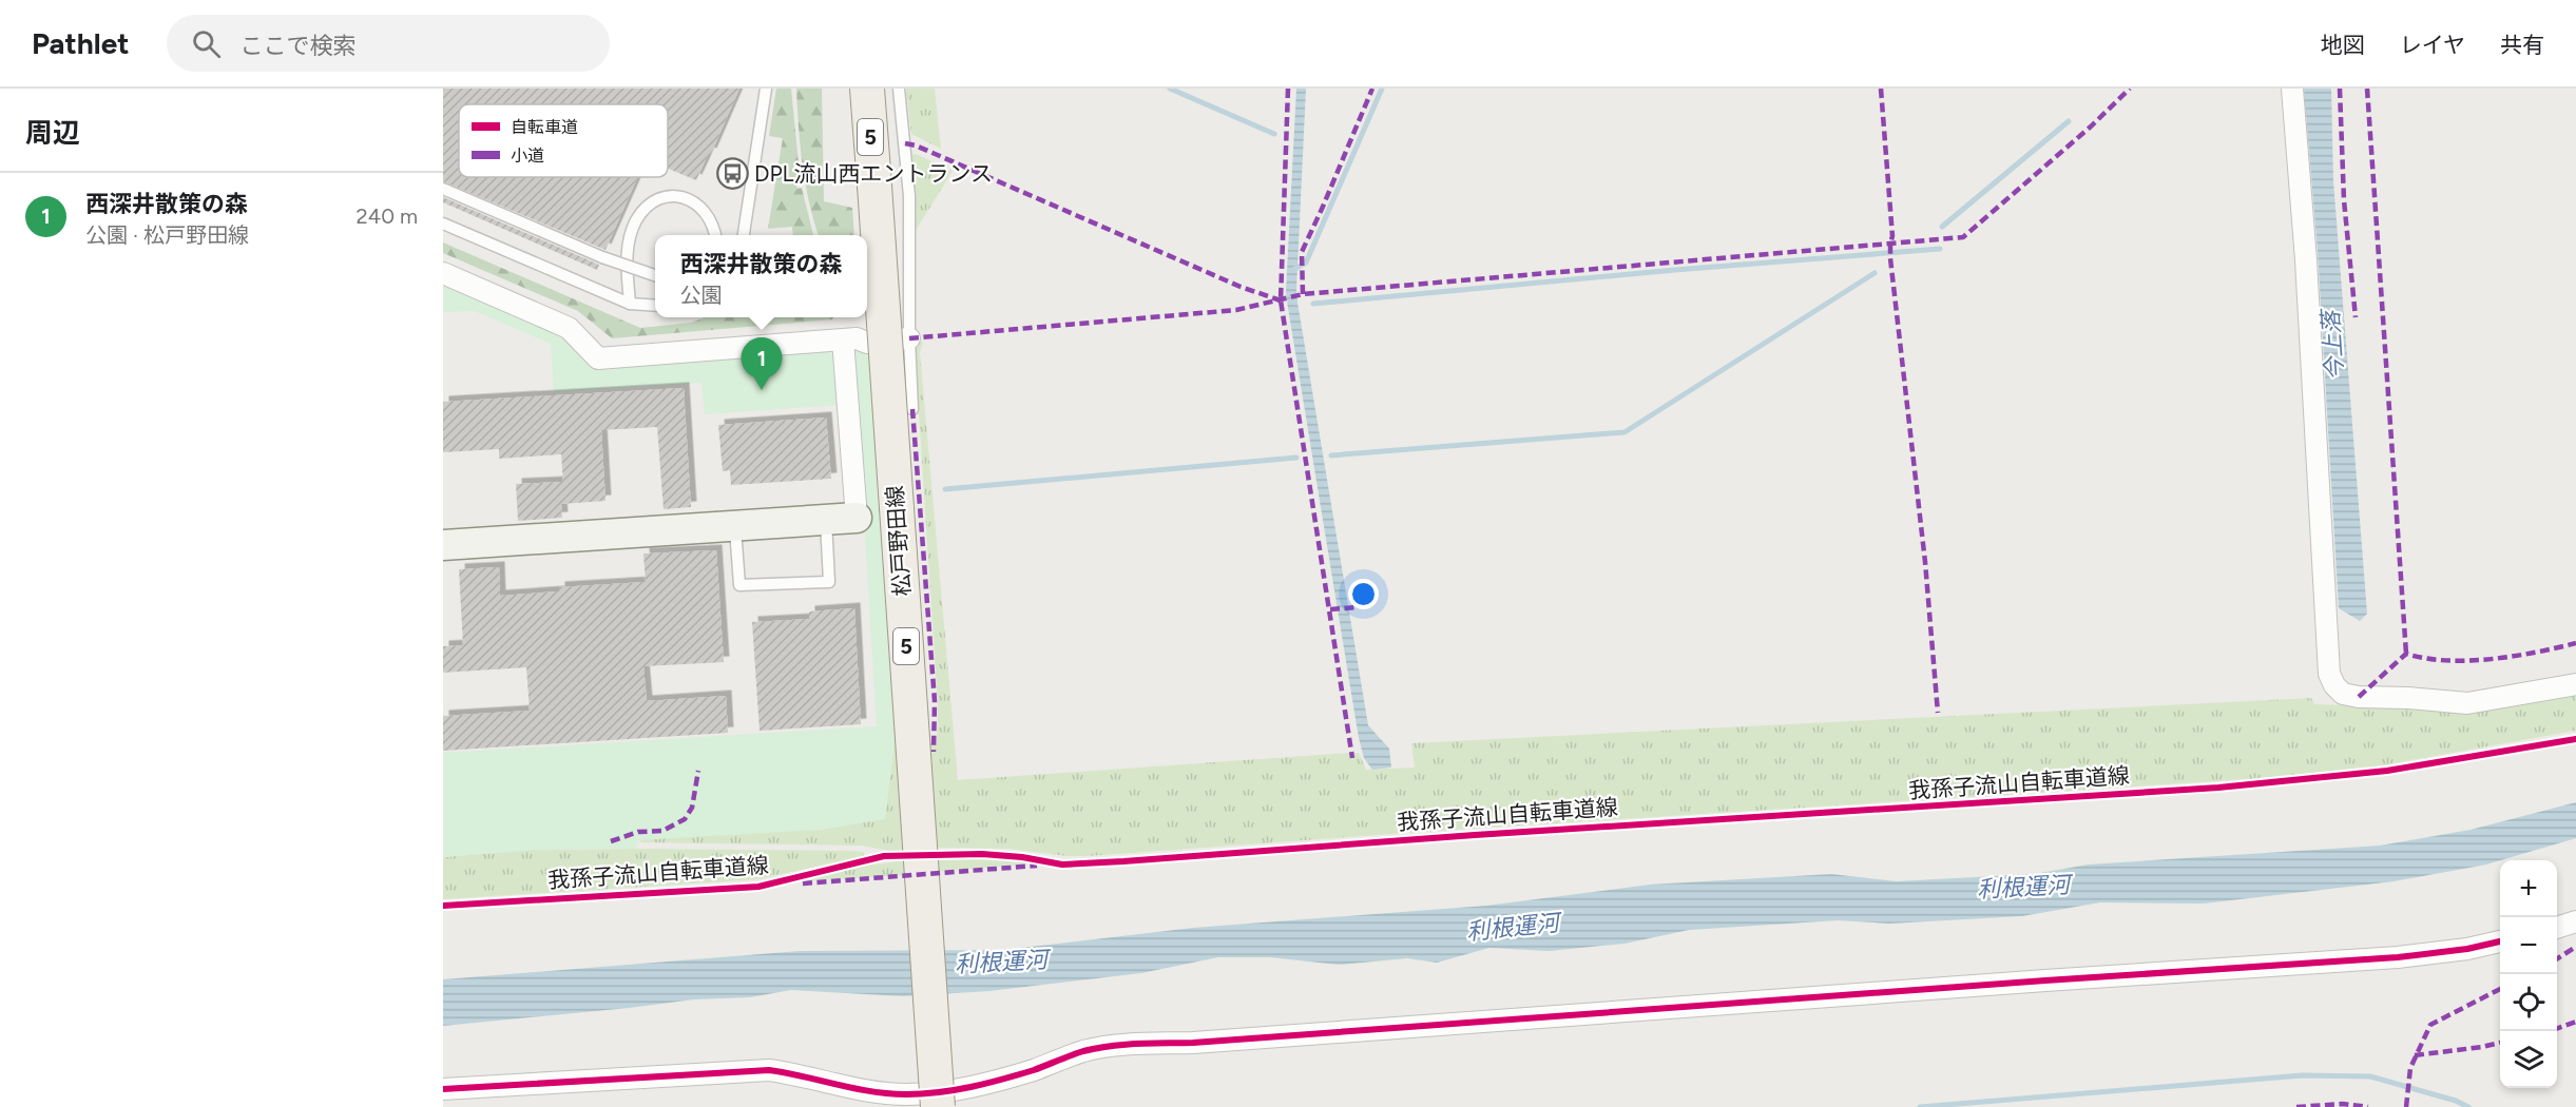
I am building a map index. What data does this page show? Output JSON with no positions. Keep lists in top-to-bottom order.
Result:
{
  "streets": {
    "main road": ["5", "松戸野田線"],
    "cycle path": ["我孫子流山自転車道線"]
  },
  "water": ["今上落", "利根運河"],
  "places": {
    "bus stop": ["DPL流山西エントランス"]
  },
  "legend": ["自転車道", "小道"],
  "page": {
    "header": "Pathlet",
    "search": "ここで検索",
    "nav": ["地図", "レイヤ", "共有"],
    "heading": "周辺",
    "list": [
      {
        "mark": "1",
        "name": "西深井散策の森",
        "note": "公園 · 松戸野田線",
        "value": "240 m"
      }
    ],
    "popup": ["西深井散策の森", "公園"],
    "pins": "1",
    "map_buttons": ["+", "−"]
  }
}
